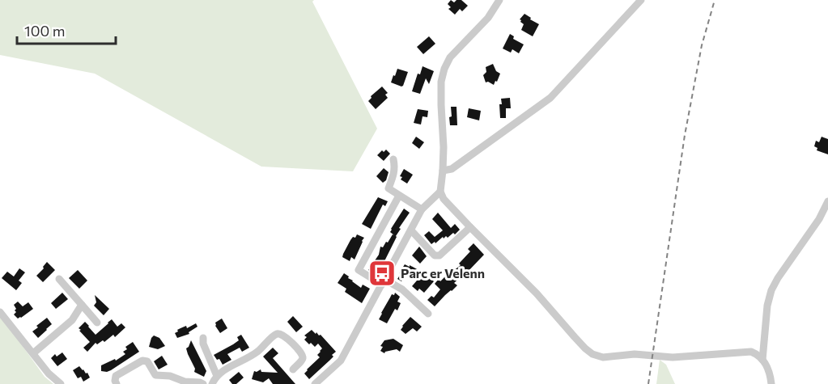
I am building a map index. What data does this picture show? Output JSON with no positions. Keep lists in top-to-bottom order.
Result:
{
  "places": {
    "bus stop": ["Parc er Velenn"]
  },
  "scale_bar": "100 m"
}
